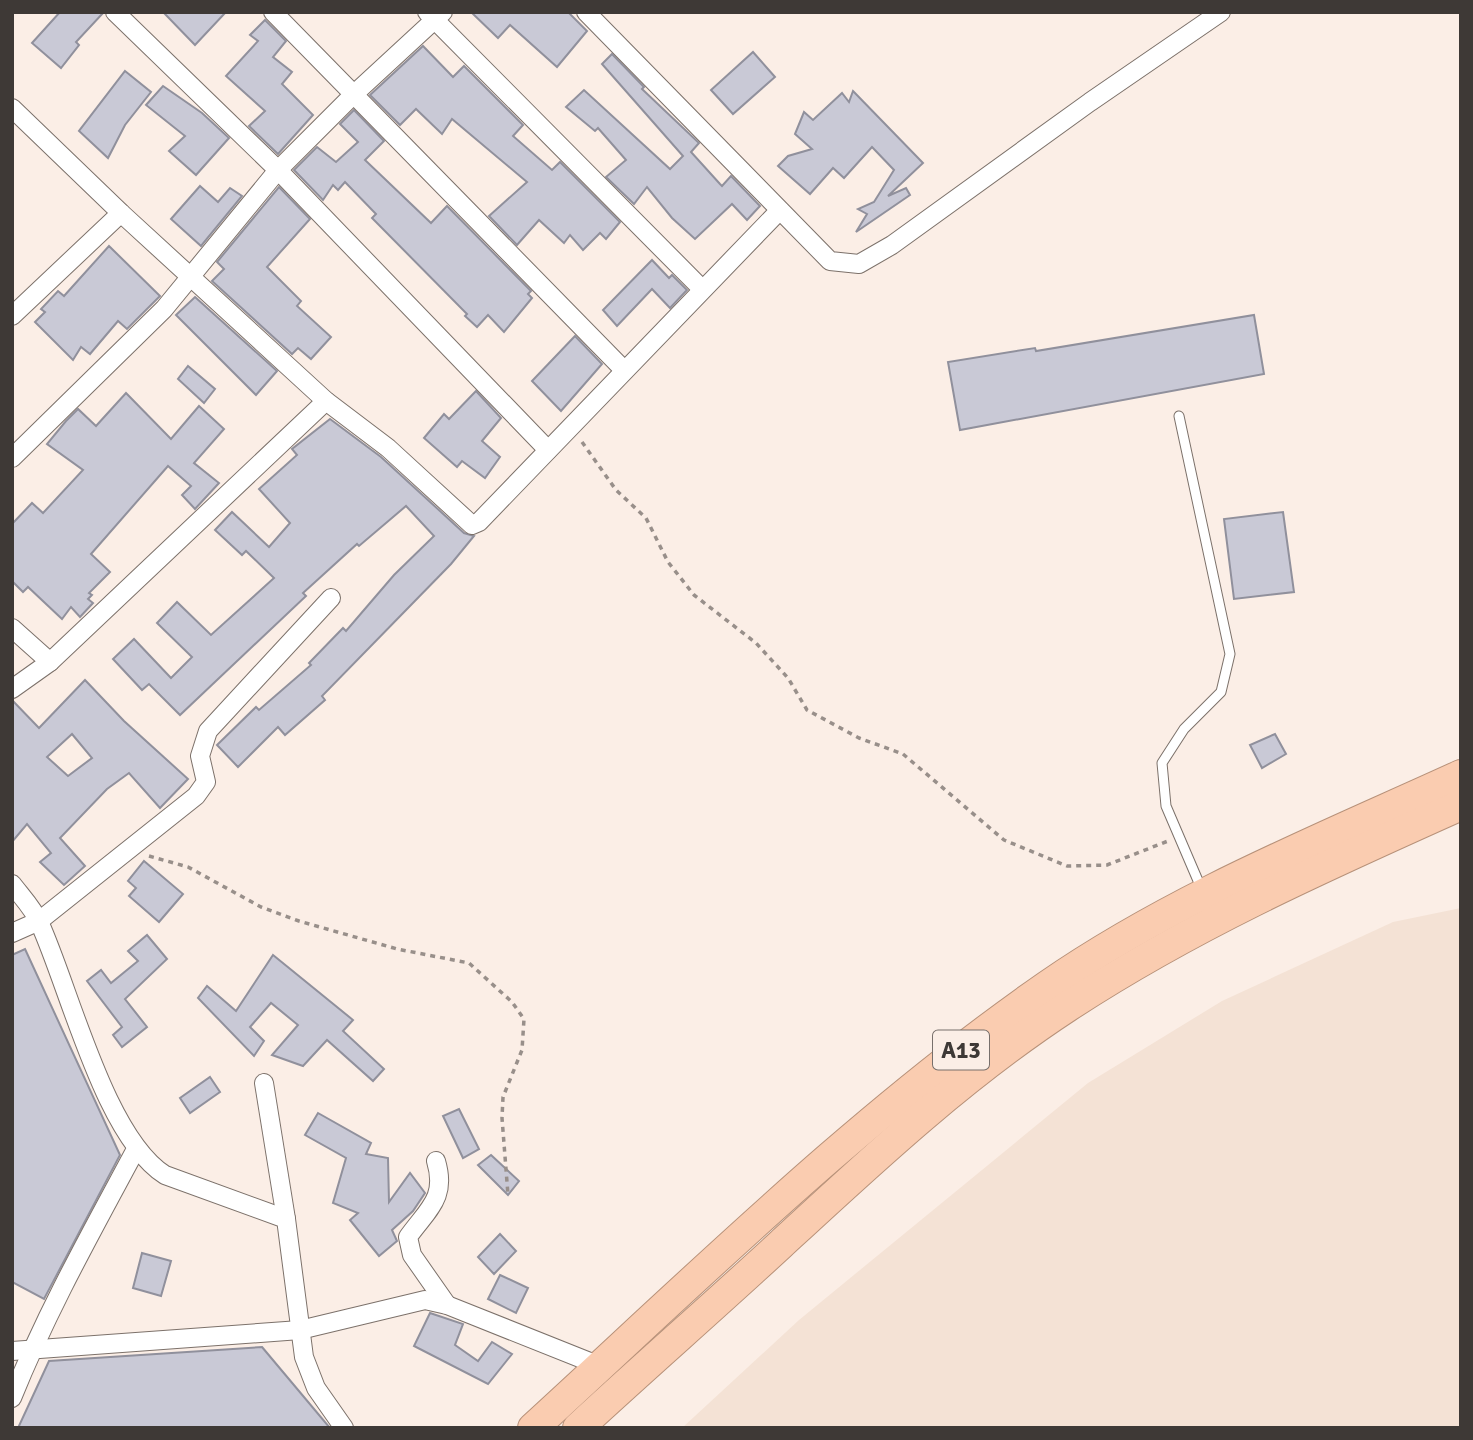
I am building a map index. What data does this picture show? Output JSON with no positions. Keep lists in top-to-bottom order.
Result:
{
  "streets": {
    "highway": ["A13"]
  }
}
